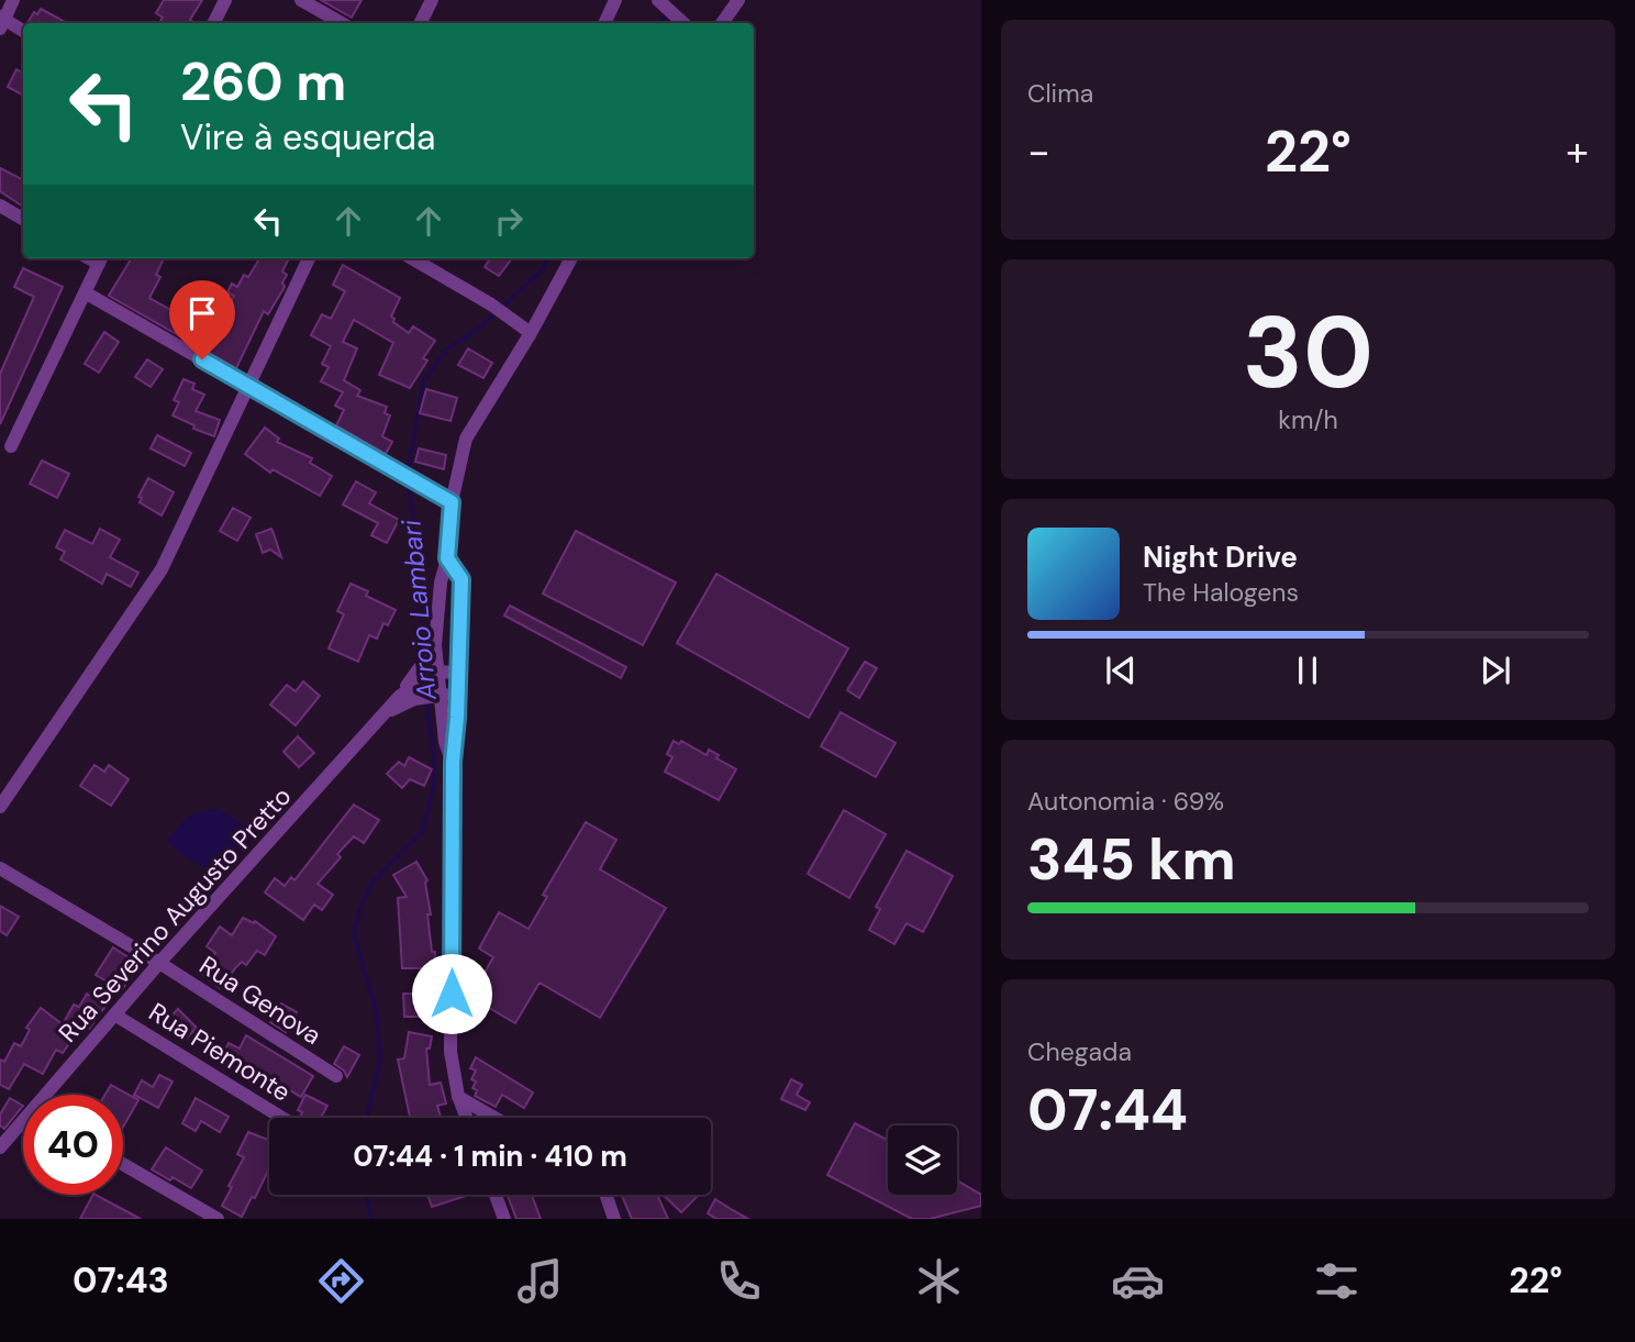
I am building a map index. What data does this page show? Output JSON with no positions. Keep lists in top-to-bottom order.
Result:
{
  "streets": {
    "street": ["Rua Severino Augusto Pretto", "Rua Genova", "Rua Piemonte"]
  },
  "crossings": [
    ["Rua Severino Augusto Pretto", "Rua Genova"],
    ["Rua Severino Augusto Pretto", "Rua Piemonte"]
  ],
  "water": ["Arroio Lambari"],
  "page": {
    "tile": [
      "Clima",
      ["30", "km/h"],
      ["Autonomia · 69%", "345 km"],
      ["Chegada", "07:44"]
    ],
    "turn": ["260 m", "Vire à esquerda"],
    "heat": ["−", "22°", "+"],
    "song": ["Night Drive", "The Halogens"],
    "limit": "40",
    "trip": "07:44 · 1 min · 410 m",
    "tabs": ["07:43", "22°"]
  }
}
